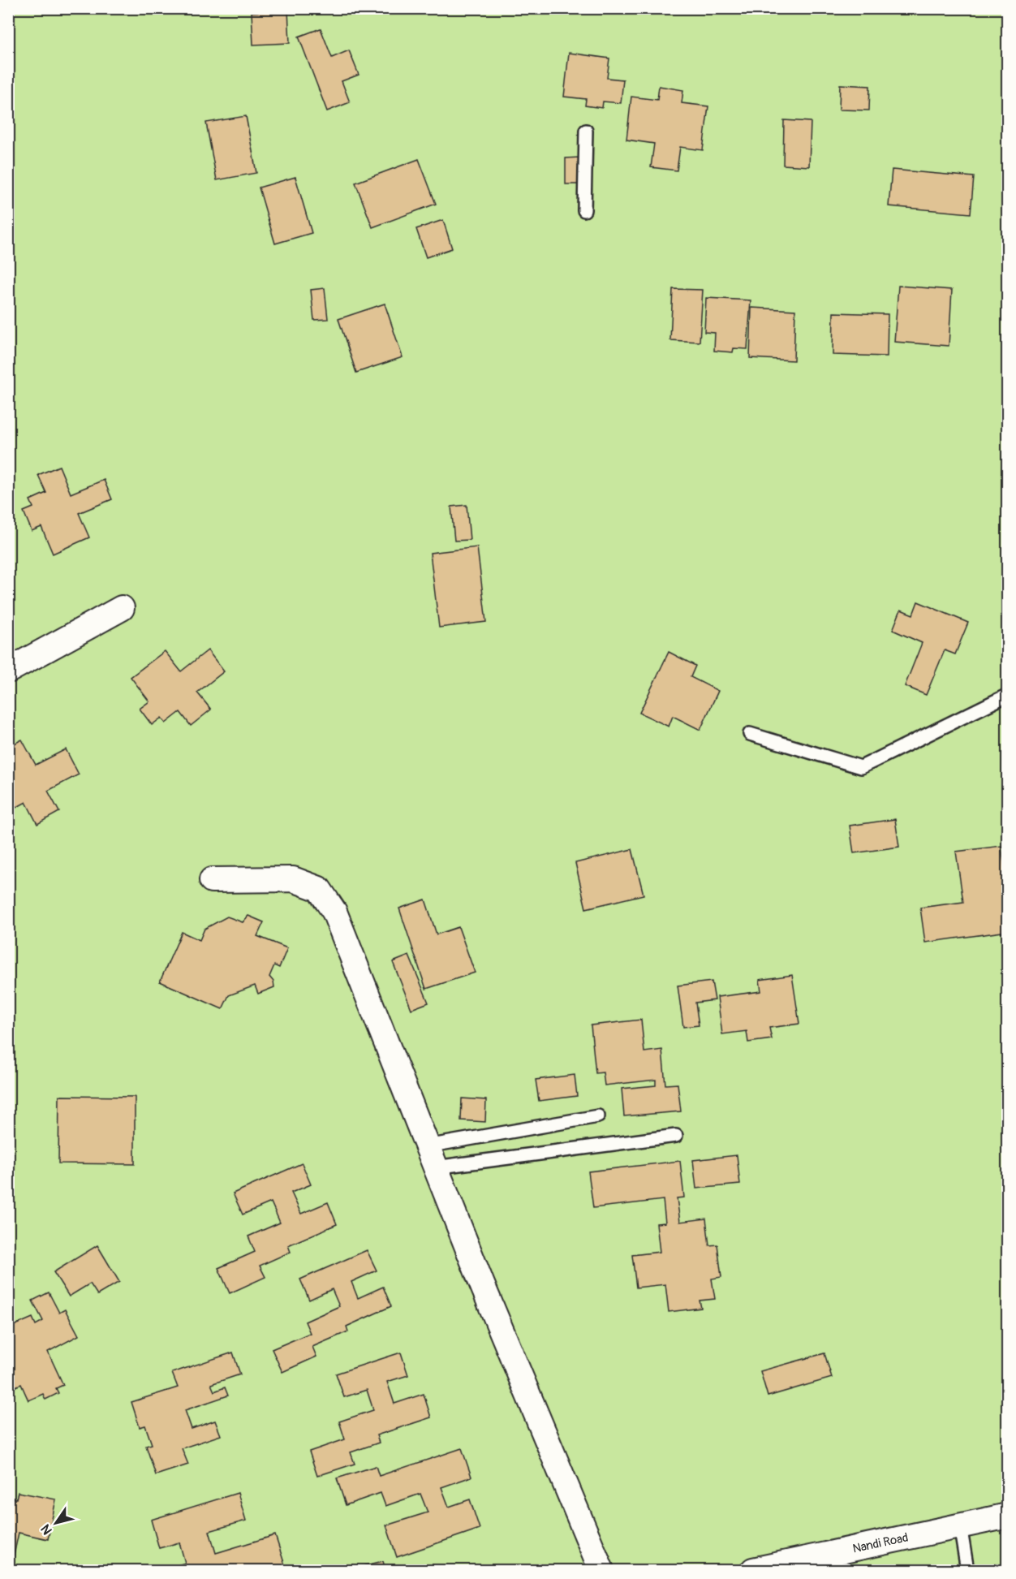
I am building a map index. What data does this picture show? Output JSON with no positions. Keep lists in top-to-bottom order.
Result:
{
  "streets": {
    "street": ["Nandi Road"]
  },
  "north": "bottom left"
}
